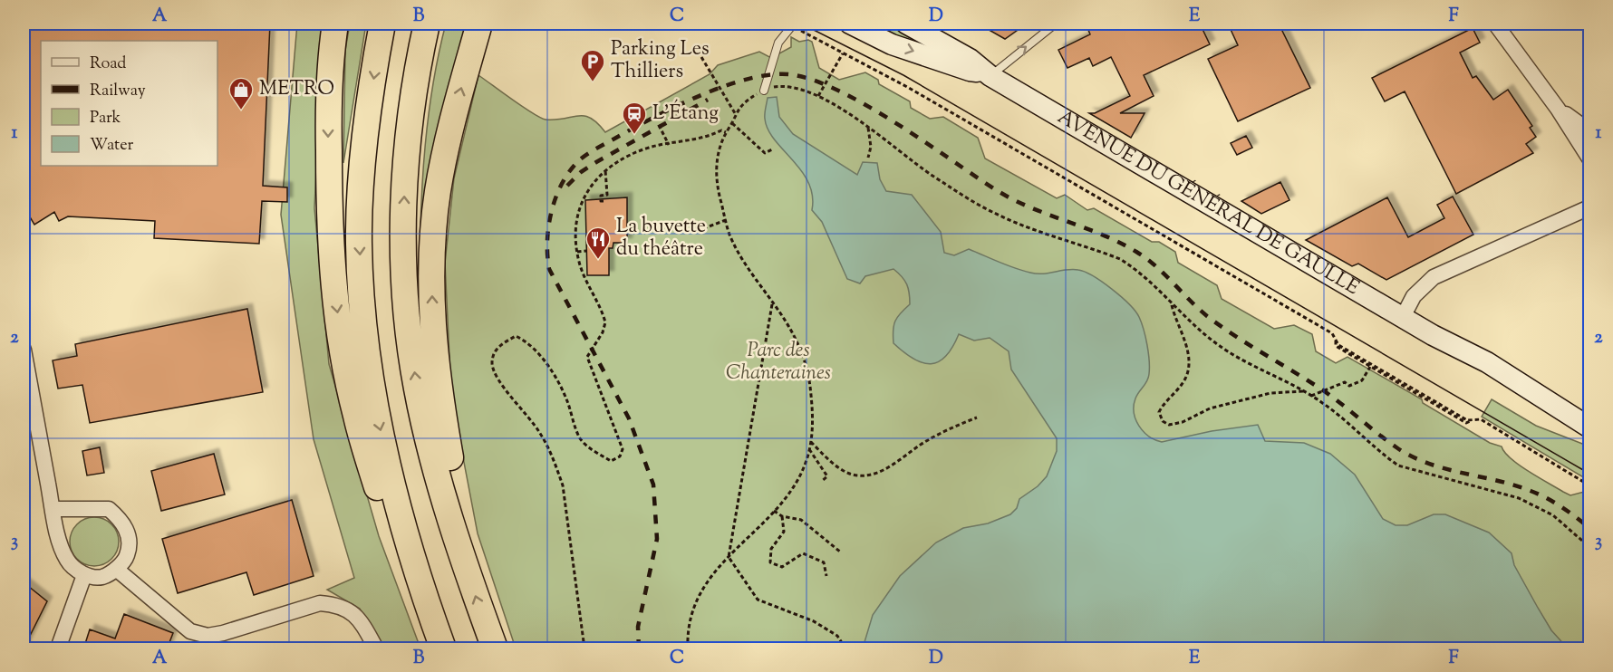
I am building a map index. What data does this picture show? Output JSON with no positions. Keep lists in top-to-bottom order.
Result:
{
  "streets": {
    "main road": ["AVENUE DU GÉNÉRAL DE GAULLE"]
  },
  "parks": ["Parc des Chanteraines"],
  "places": {
    "parking": ["Parking Les Thilliers"],
    "shop": ["METRO"],
    "station": ["L'Étang"],
    "restaurant": ["La buvette du théâtre"]
  },
  "legend": [
    "Road",
    "Railway",
    "Park",
    "Water"
  ],
  "grid": {
    "columns": [
      "A",
      "B",
      "C",
      "D",
      "E",
      "F"
    ],
    "rows": ["1", "2", "3"]
  }
}
